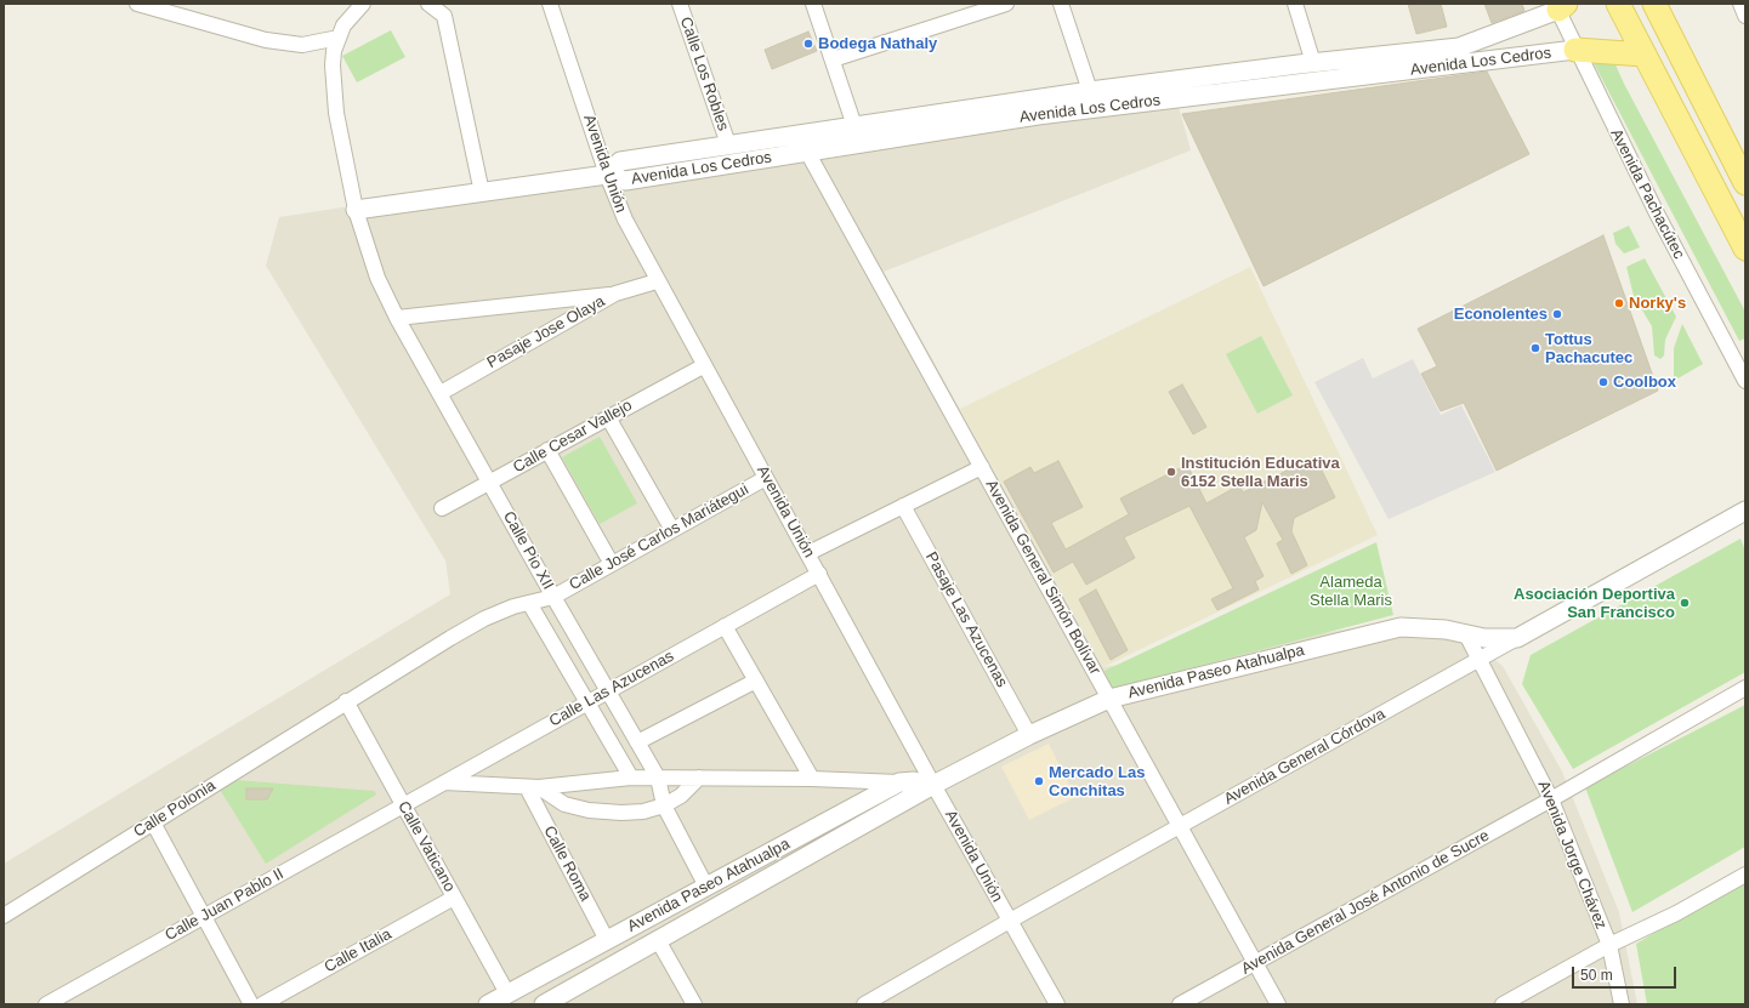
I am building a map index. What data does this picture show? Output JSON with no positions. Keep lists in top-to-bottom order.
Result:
{
  "streets": {
    "street": [
      "Avenida Los Cedros",
      "Calle Los Robles",
      "Avenida Unión",
      "Avenida Pachacútec",
      "Pasaje Jose Olaya",
      "Calle Cesar Vallejo",
      "Calle José Carlos Mariátegui",
      "Calle Pio XII",
      "Avenida General Simón Bolívar",
      "Pasaje Las Azucenas",
      "Avenida Paseo Atahualpa",
      "Calle Las Azucenas",
      "Avenida General Córdova",
      "Calle Polonia",
      "Calle Vaticano",
      "Avenida Jorge Chávez",
      "Calle Roma",
      "Avenida General José Antonio de Sucre",
      "Calle Juan Pablo II",
      "Calle Italia"
    ]
  },
  "crossings": [
    ["Avenida Los Cedros", "Calle Los Robles"],
    ["Avenida Los Cedros", "Avenida Unión"],
    ["Avenida Los Cedros", "Avenida Pachacútec"],
    ["Avenida Los Cedros", "Calle Pio XII"],
    ["Avenida Los Cedros", "Avenida General Simón Bolívar"],
    ["Avenida Unión", "Pasaje Jose Olaya"],
    ["Avenida Unión", "Calle Cesar Vallejo"],
    ["Avenida Unión", "Calle José Carlos Mariátegui"],
    ["Avenida Unión", "Avenida Paseo Atahualpa"],
    ["Avenida Unión", "Calle Las Azucenas"],
    ["Avenida Unión", "Avenida General Córdova"],
    ["Pasaje Jose Olaya", "Calle Pio XII"],
    ["Calle Cesar Vallejo", "Calle Pio XII"],
    ["Calle José Carlos Mariátegui", "Calle Pio XII"],
    ["Calle José Carlos Mariátegui", "Calle Polonia"],
    ["Calle José Carlos Mariátegui", "Calle Vaticano"],
    ["Calle Pio XII", "Avenida Paseo Atahualpa"],
    ["Calle Pio XII", "Calle Las Azucenas"],
    ["Avenida General Simón Bolívar", "Avenida Paseo Atahualpa"],
    ["Avenida General Simón Bolívar", "Avenida General Córdova"],
    ["Avenida General Simón Bolívar", "Avenida General José Antonio de Sucre"],
    ["Pasaje Las Azucenas", "Avenida Paseo Atahualpa"],
    ["Avenida Paseo Atahualpa", "Avenida General Córdova"],
    ["Avenida Paseo Atahualpa", "Calle Vaticano"],
    ["Avenida Paseo Atahualpa", "Avenida Jorge Chávez"],
    ["Avenida Paseo Atahualpa", "Calle Roma"],
    ["Calle Las Azucenas", "Calle Vaticano"],
    ["Calle Las Azucenas", "Calle Juan Pablo II"],
    ["Avenida General Córdova", "Avenida Jorge Chávez"],
    ["Calle Polonia", "Calle Vaticano"],
    ["Calle Vaticano", "Calle Juan Pablo II"],
    ["Calle Vaticano", "Calle Italia"],
    ["Avenida Jorge Chávez", "Avenida General José Antonio de Sucre"]
  ],
  "parks": ["Alameda Stella Maris"],
  "places": [
    "Bodega Nathaly",
    "Norky's",
    "Econolentes",
    "Tottus Pachacutec",
    "Coolbox",
    "Institución Educativa 6152 Stella Maris",
    "Asociación Deportiva San Francisco",
    "Mercado Las Conchitas"
  ],
  "scale_bar": "50 m"
}
